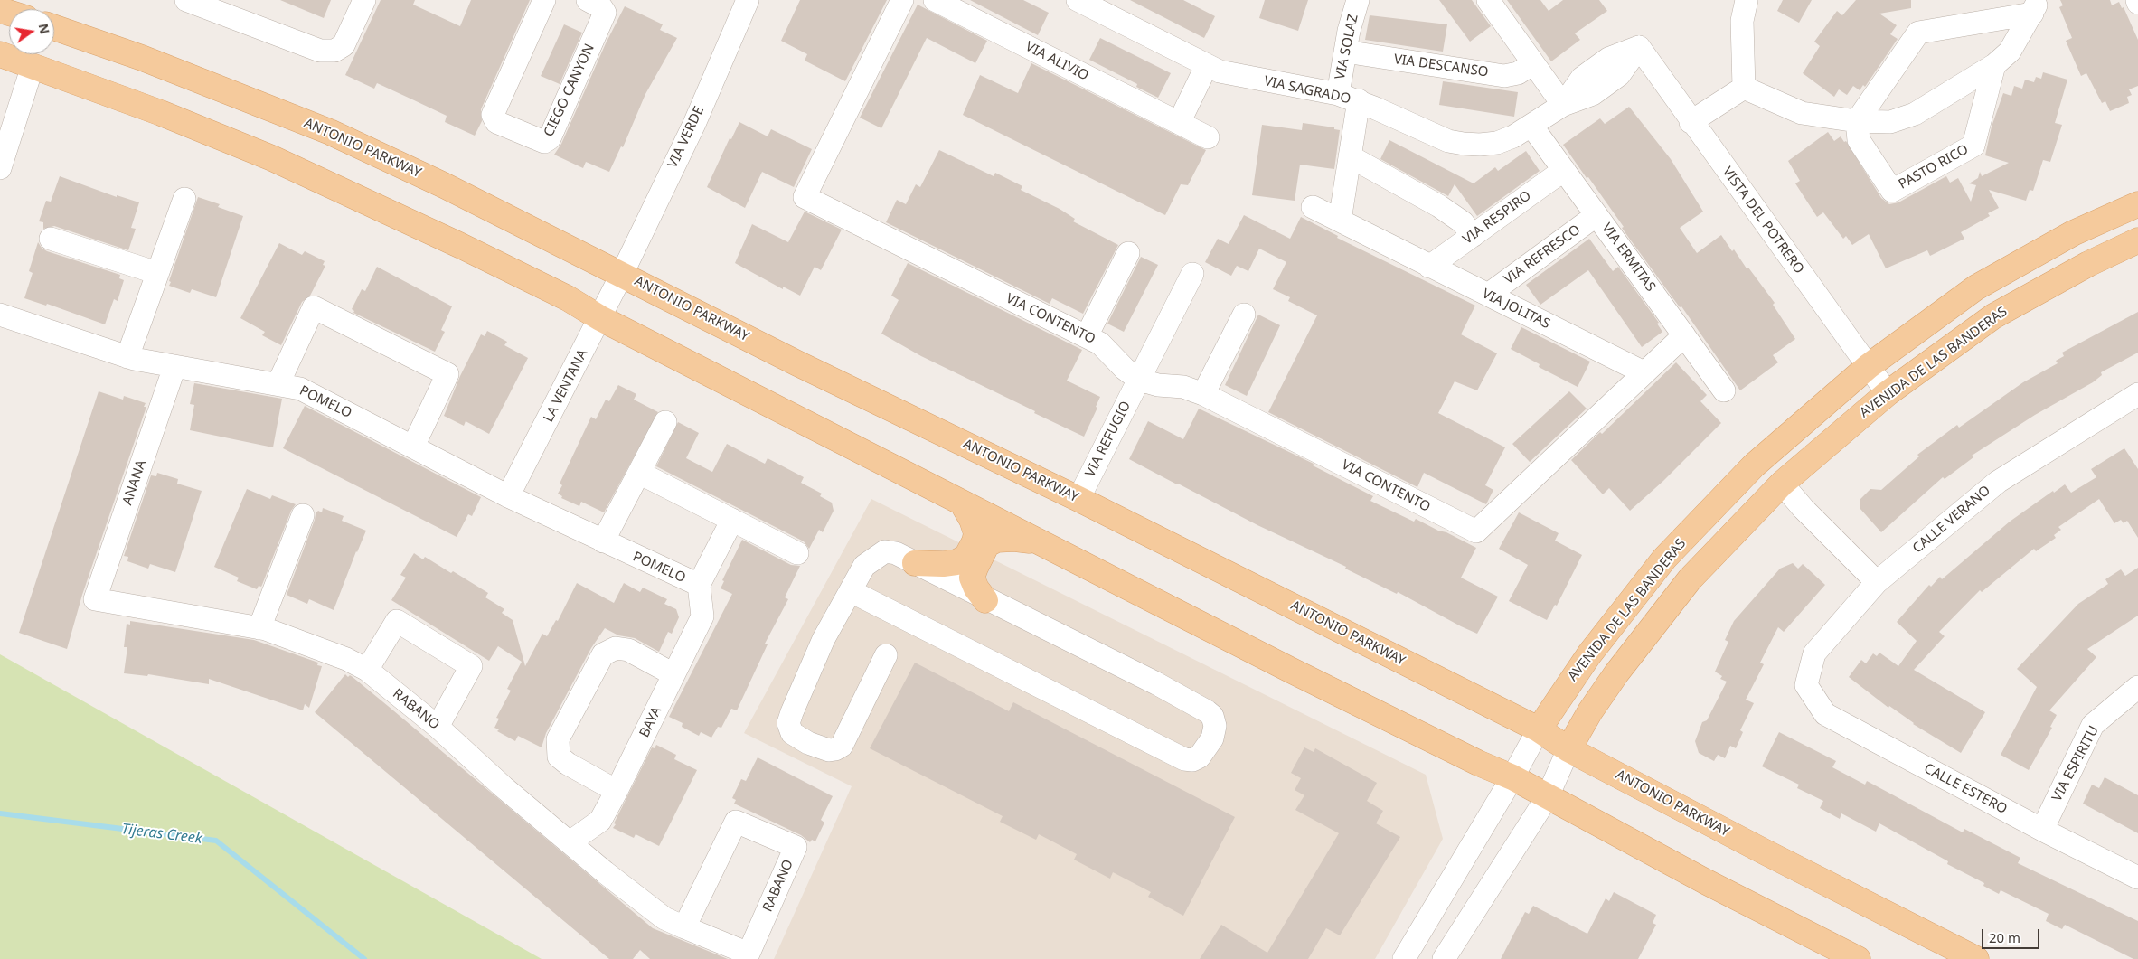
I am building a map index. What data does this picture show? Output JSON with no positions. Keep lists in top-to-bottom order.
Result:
{
  "streets": {
    "main road": ["ANTONIO PARKWAY", "AVENIDA DE LAS BANDERAS"],
    "street": [
      "VIA SOLAZ",
      "VIA ALIVIO",
      "VIA DESCANSO",
      "CIEGO CANYON",
      "VIA SAGRADO",
      "VIA VERDE",
      "PASTO RICO",
      "VIA RESPIRO",
      "VISTA DEL POTRERO",
      "VIA REFRESCO",
      "VIA ERMITAS",
      "VIA JOLITAS",
      "VIA CONTENTO",
      "LA VENTANA",
      "POMELO",
      "VIA REFUGIO",
      "ANANA",
      "CALLE VERANO",
      "RABANO",
      "BAYA",
      "VIA ESPIRITU",
      "CALLE ESTERO"
    ]
  },
  "crossings": [
    ["VIA SOLAZ", "VIA DESCANSO"],
    ["VIA SOLAZ", "VIA SAGRADO"],
    ["VIA SAGRADO", "VISTA DEL POTRERO"],
    ["VIA SAGRADO", "VIA ERMITAS"],
    ["VIA VERDE", "ANTONIO PARKWAY"],
    ["VIA VERDE", "LA VENTANA"],
    ["ANTONIO PARKWAY", "AVENIDA DE LAS BANDERAS"],
    ["ANTONIO PARKWAY", "LA VENTANA"],
    ["ANTONIO PARKWAY", "VIA REFUGIO"],
    ["VIA RESPIRO", "VIA ERMITAS"],
    ["VIA RESPIRO", "VIA JOLITAS"],
    ["VISTA DEL POTRERO", "AVENIDA DE LAS BANDERAS"],
    ["VIA REFRESCO", "VIA ERMITAS"],
    ["VIA REFRESCO", "VIA JOLITAS"],
    ["VIA JOLITAS", "VIA CONTENTO"],
    ["VIA CONTENTO", "VIA REFUGIO"],
    ["LA VENTANA", "POMELO"],
    ["POMELO", "ANANA"],
    ["POMELO", "BAYA"],
    ["ANANA", "RABANO"],
    ["CALLE VERANO", "CALLE ESTERO"],
    ["RABANO", "BAYA"],
    ["VIA ESPIRITU", "CALLE ESTERO"]
  ],
  "water": ["Tijeras Creek"],
  "scale_bar": "20 m",
  "north": "right"
}
